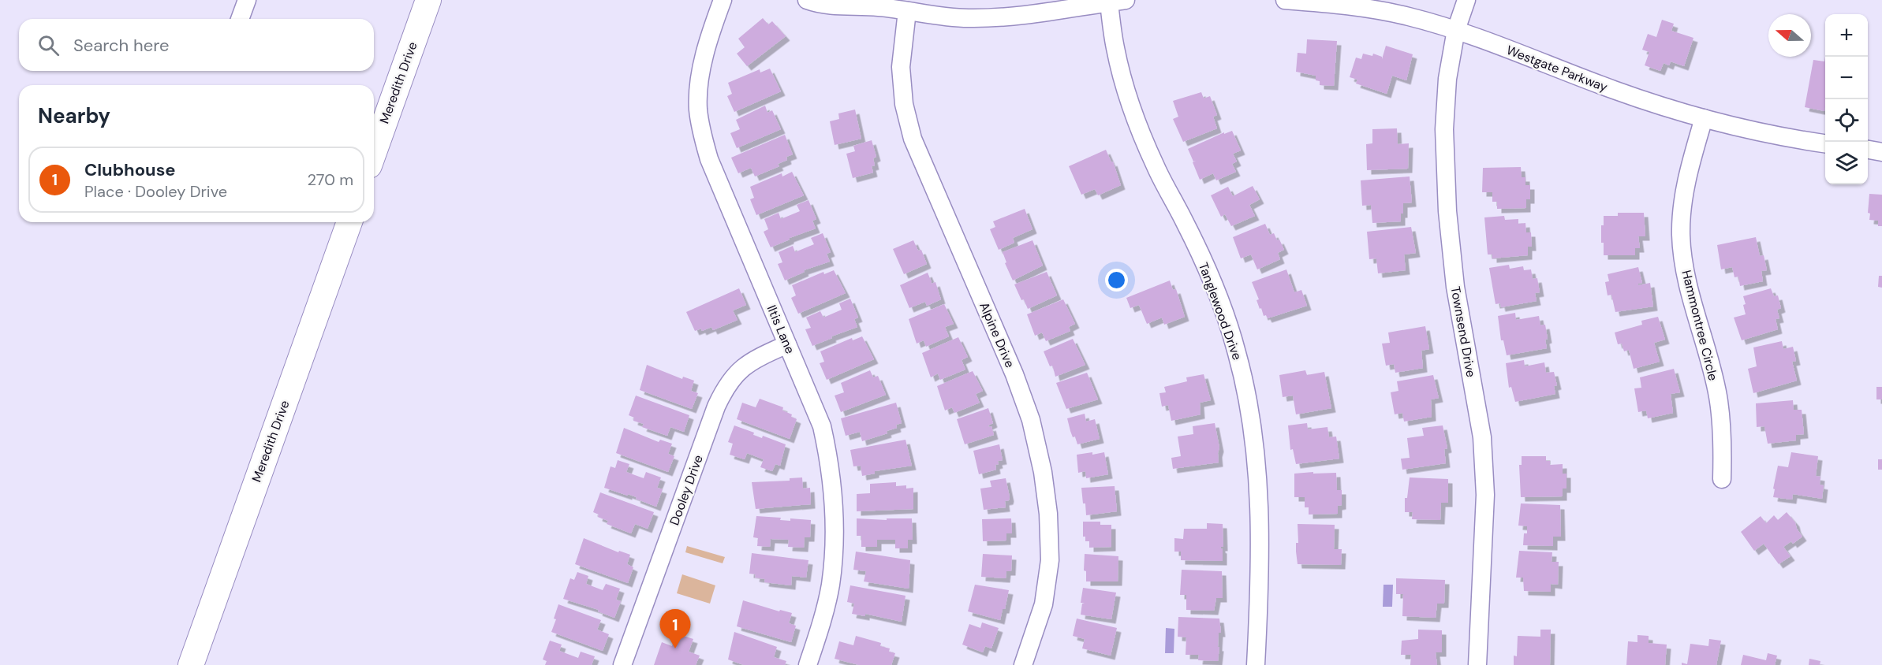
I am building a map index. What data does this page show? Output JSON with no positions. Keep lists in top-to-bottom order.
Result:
{
  "streets": {
    "street": [
      "Westgate Parkway",
      "Meredith Drive",
      "Tanglewood Drive",
      "Hammontree Circle",
      "Iltis Lane",
      "Townsend Drive",
      "Alpine Drive",
      "Dooley Drive"
    ]
  },
  "crossings": [
    ["Westgate Parkway", "Hammontree Circle"],
    ["Westgate Parkway", "Townsend Drive"],
    ["Iltis Lane", "Dooley Drive"]
  ],
  "north": "left",
  "page": {
    "map_buttons": ["+", "−"],
    "search": "Search here",
    "heading": "Nearby",
    "list": [
      {
        "mark": "1",
        "name": "Clubhouse",
        "note": "Place · Dooley Drive",
        "value": "270 m"
      }
    ],
    "pins": "1"
  }
}
